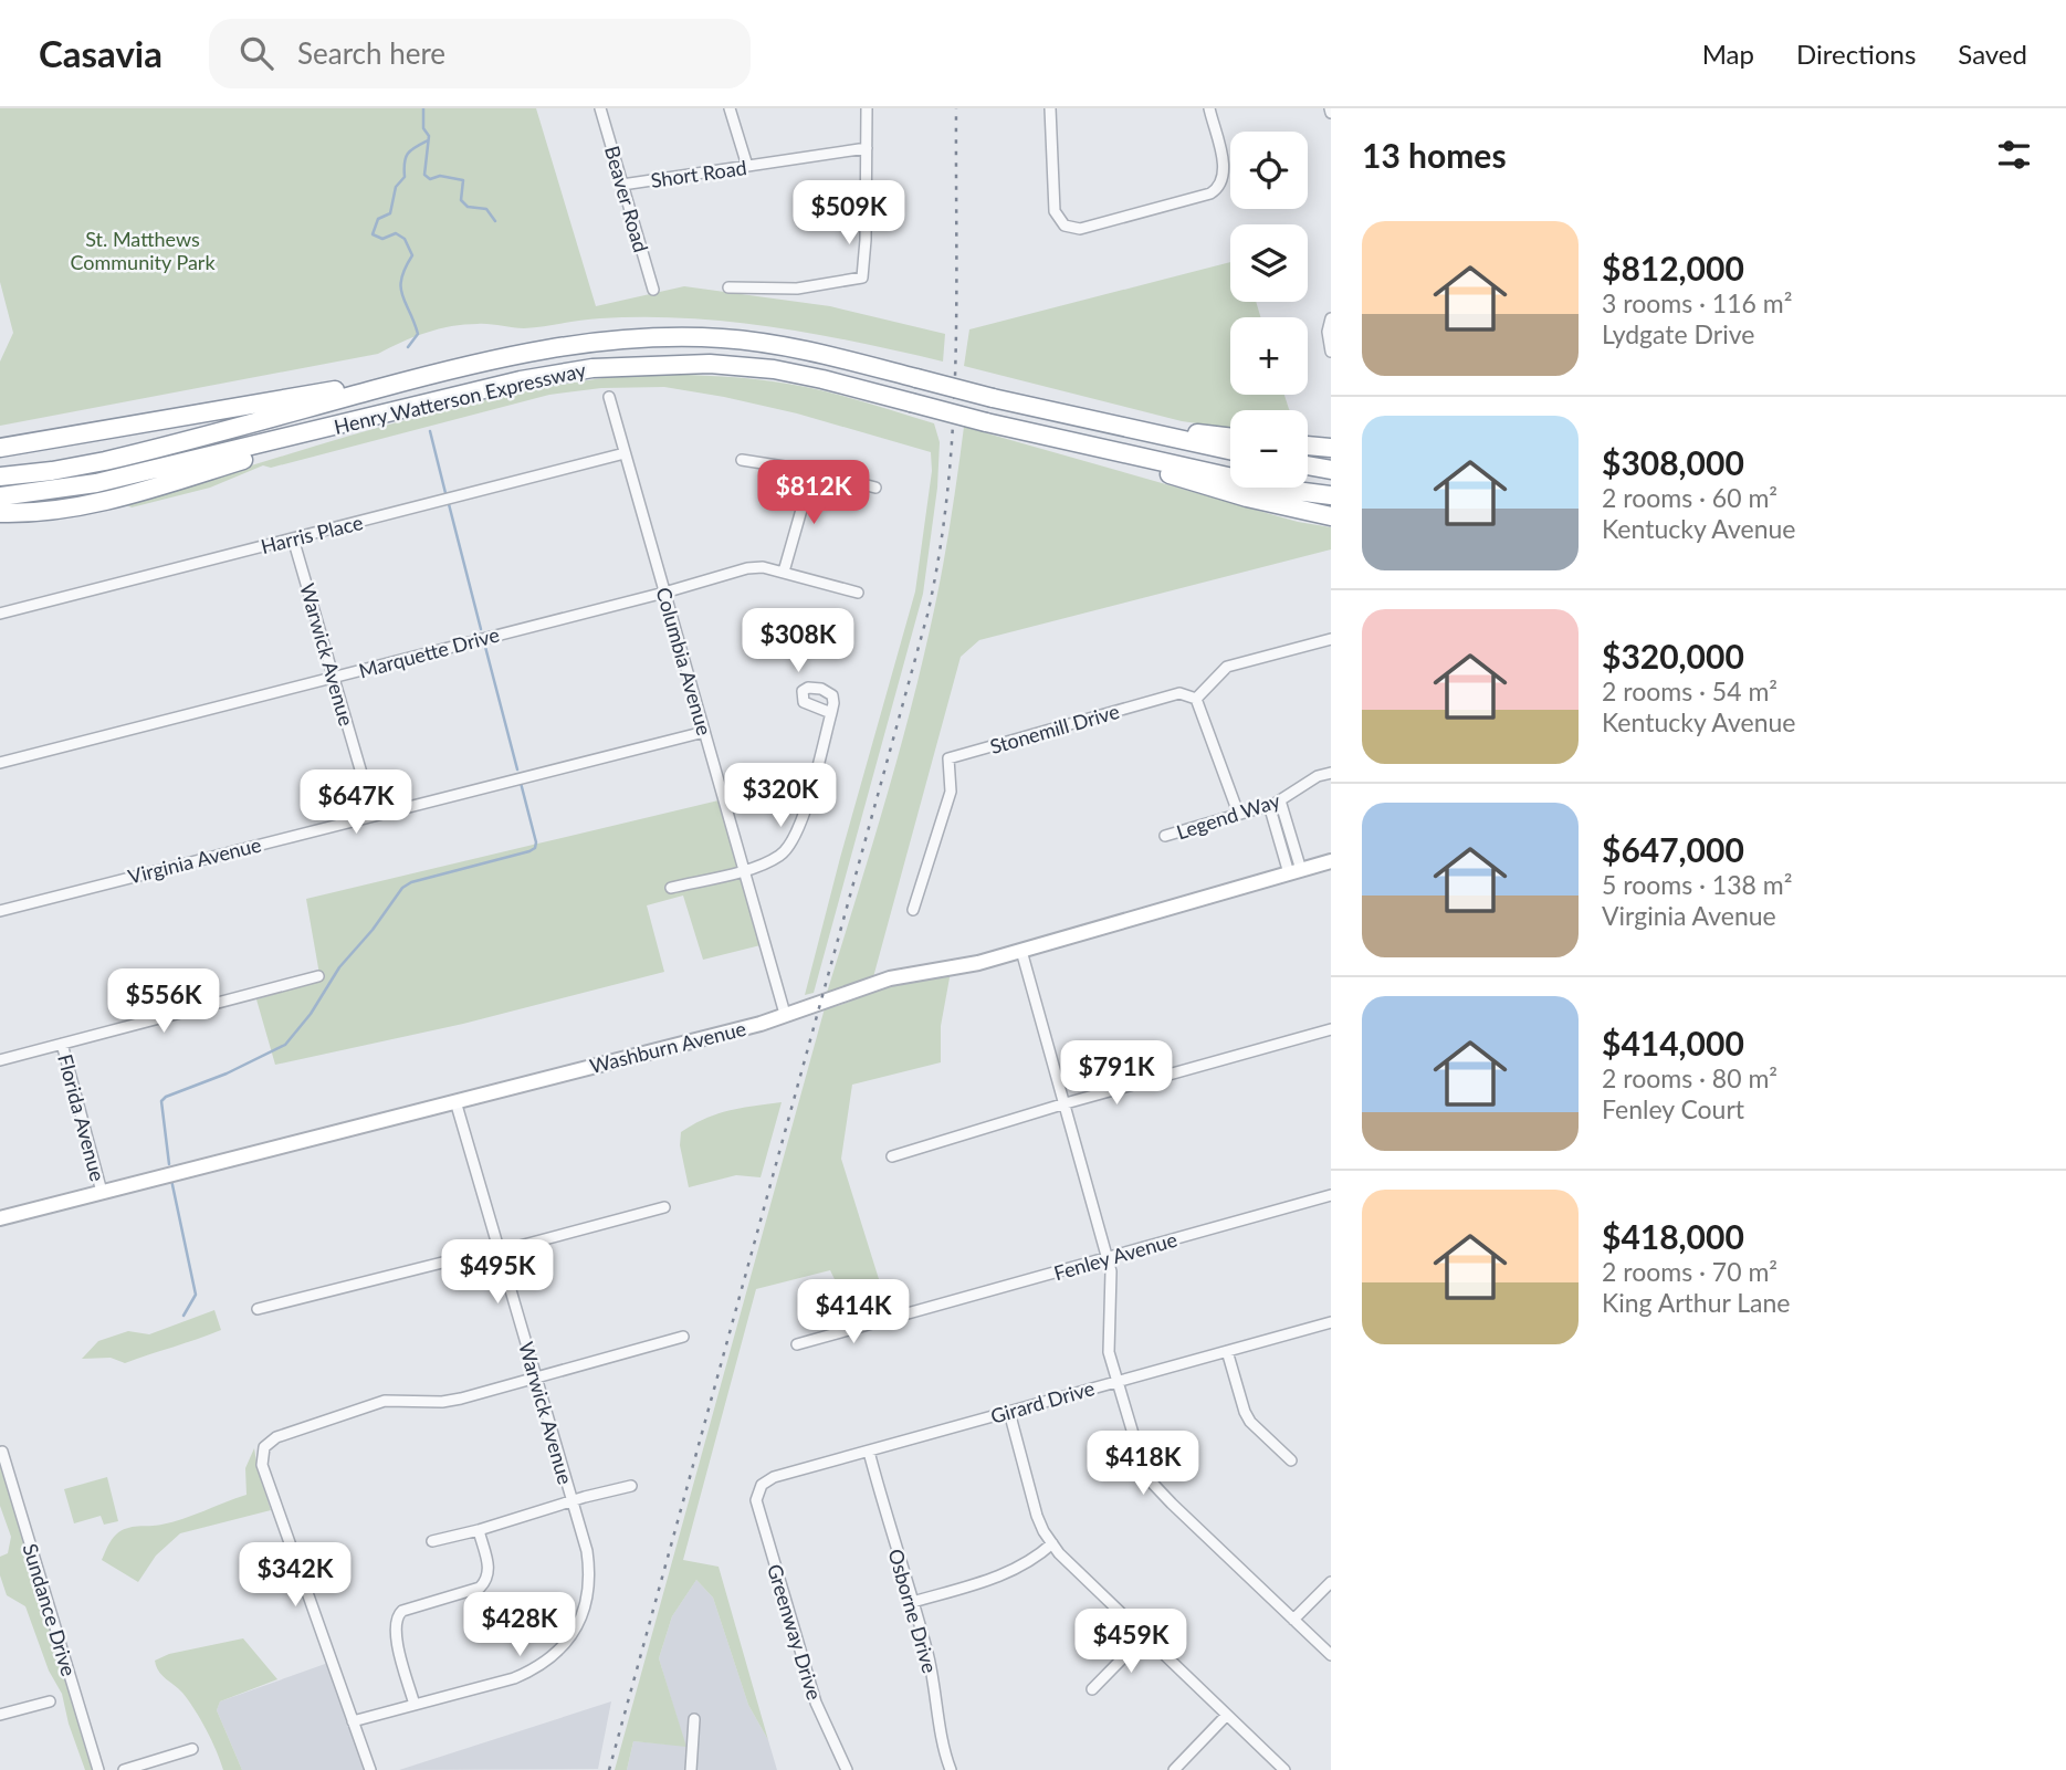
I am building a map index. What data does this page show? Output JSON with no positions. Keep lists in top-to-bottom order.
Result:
{
  "streets": {
    "highway": ["Henry Watterson Expressway"],
    "street": [
      "Short Road",
      "Beaver Road",
      "Harris Place",
      "Marquette Drive",
      "Warwick Avenue",
      "Columbia Avenue",
      "Stonemill Drive",
      "Legend Way",
      "Virginia Avenue",
      "Washburn Avenue",
      "Florida Avenue",
      "Fenley Avenue",
      "Girard Drive",
      "Sundance Drive",
      "Osborne Drive",
      "Greenway Drive"
    ]
  },
  "crossings": [
    ["Short Road", "Beaver Road"],
    ["Harris Place", "Warwick Avenue"],
    ["Harris Place", "Columbia Avenue"],
    ["Marquette Drive", "Warwick Avenue"],
    ["Marquette Drive", "Columbia Avenue"],
    ["Warwick Avenue", "Virginia Avenue"],
    ["Warwick Avenue", "Washburn Avenue"],
    ["Columbia Avenue", "Virginia Avenue"],
    ["Columbia Avenue", "Washburn Avenue"],
    ["Washburn Avenue", "Florida Avenue"],
    ["Girard Drive", "Osborne Drive"],
    ["Girard Drive", "Greenway Drive"]
  ],
  "parks": ["St. Matthews Community Park"],
  "page": {
    "header": "Casavia",
    "search": "Search here",
    "nav": ["Map", "Directions", "Saved"],
    "heading": "13 homes",
    "map_buttons": ["+", "−"],
    "price": [
      "$509K",
      "$812K",
      "$308K",
      "$320K",
      "$647K",
      "$556K",
      "$791K",
      "$495K",
      "$414K",
      "$418K",
      "$342K",
      "$428K",
      "$459K"
    ],
    "list": [
      {
        "name": "$812,000",
        "note": "3 rooms · 116 m² · Lydgate Drive"
      },
      {
        "name": "$308,000",
        "note": "2 rooms · 60 m² · Kentucky Avenue"
      },
      {
        "name": "$320,000",
        "note": "2 rooms · 54 m² · Kentucky Avenue"
      },
      {
        "name": "$647,000",
        "note": "5 rooms · 138 m² · Virginia Avenue"
      },
      {
        "name": "$414,000",
        "note": "2 rooms · 80 m² · Fenley Court"
      },
      {
        "name": "$418,000",
        "note": "2 rooms · 70 m² · King Arthur Lane"
      }
    ]
  }
}
